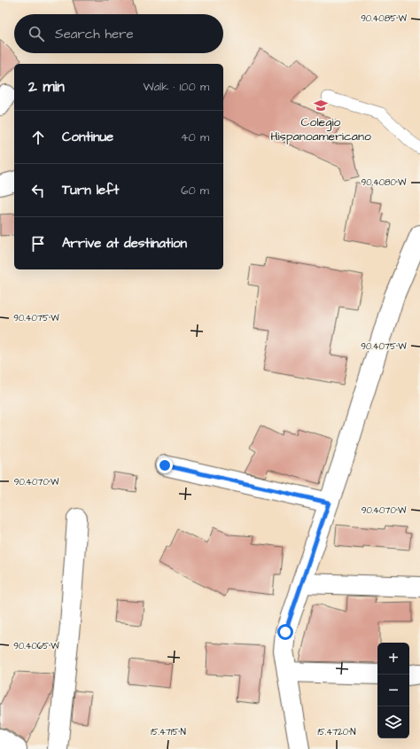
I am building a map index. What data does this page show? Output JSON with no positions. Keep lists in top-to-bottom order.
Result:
{
  "places": {
    "school or university": ["Colegio Hispanoamericano"]
  },
  "page": {
    "search": "Search here",
    "heading": ["2 min", "Walk · 100 m"],
    "list": [
      ["Continue", "40 m"],
      ["Turn left", "60 m"],
      "Arrive at destination"
    ],
    "map_buttons": ["+", "−"]
  },
  "coordinates": [
    "90.4085°W",
    "90.4080°W",
    "90.4075°W",
    "90.4070°W",
    "90.4065°W",
    "15.4715°N",
    "15.4720°N"
  ]
}
